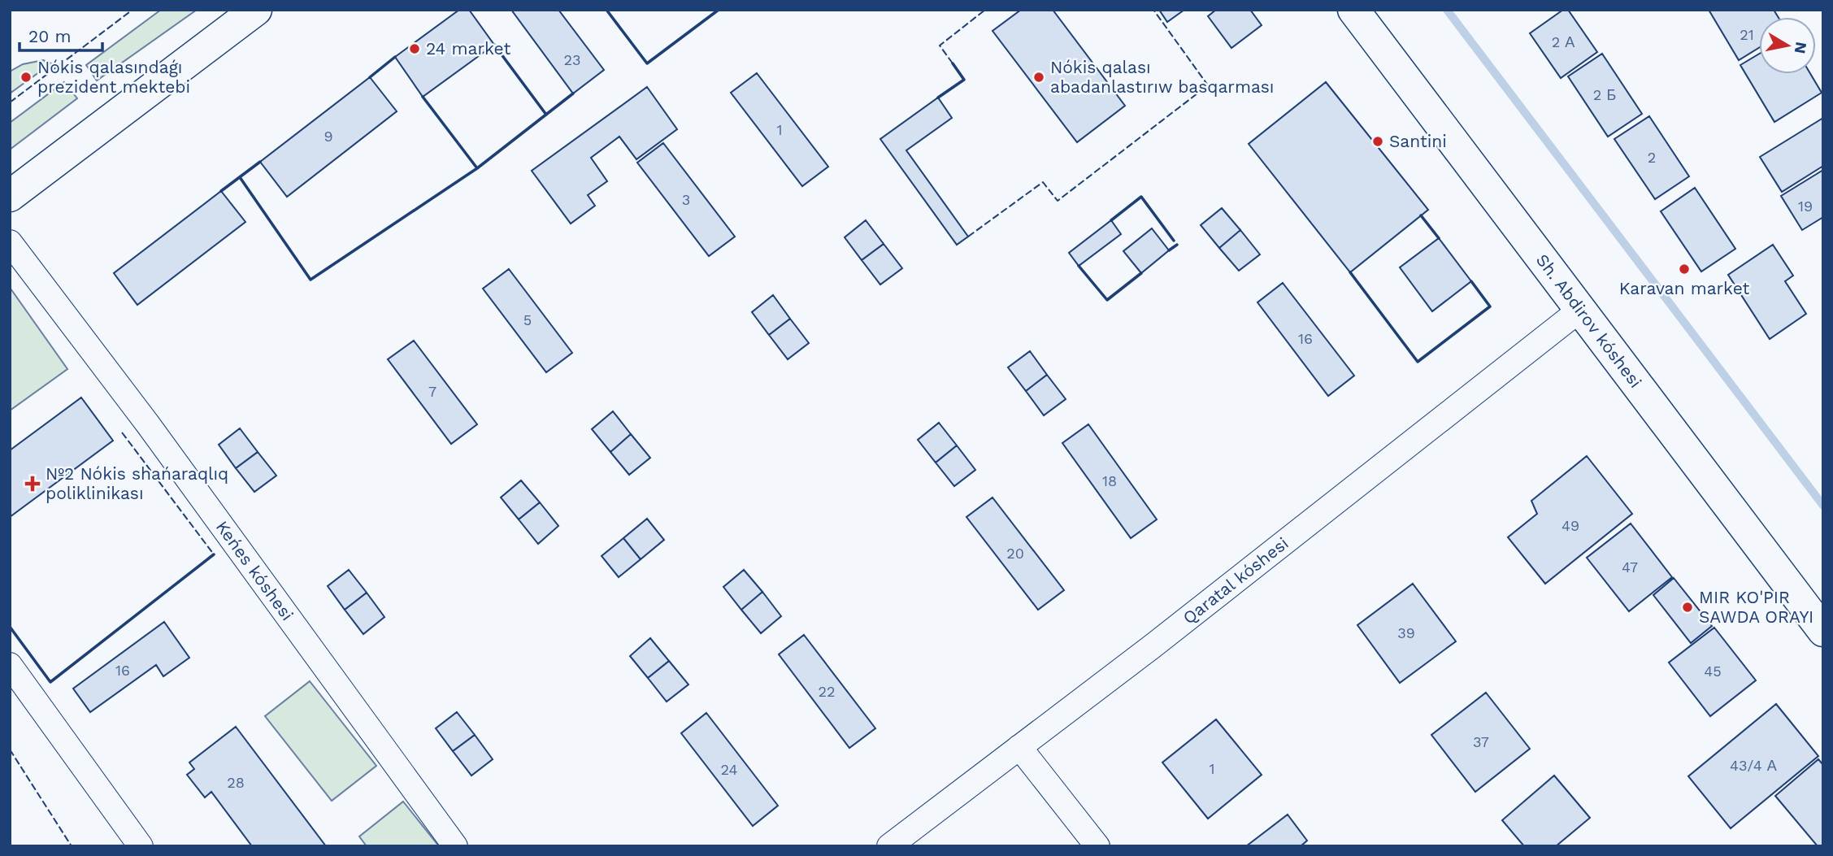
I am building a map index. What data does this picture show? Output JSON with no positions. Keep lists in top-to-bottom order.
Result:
{
  "streets": {
    "street": ["Sh. Abdirov kóshesi", "Keńes kóshesi", "Qaratal kóshesi"]
  },
  "crossings": [
    ["Sh. Abdirov kóshesi", "Qaratal kóshesi"]
  ],
  "places": {
    "other": [
      "24 market",
      "Nókis qalasındaǵı prezident mektebi",
      "Nókis qalası abadanlastırıw basqarması",
      "Santini",
      "Karavan market",
      "MIR KO'PIR SAWDA ORAYI"
    ],
    "health": ["№2 Nókis shańaraqlıq poliklinikası"]
  },
  "house_numbers": [
    "21",
    "2 А",
    "23",
    "2 Б",
    "1",
    "9",
    "2",
    "3",
    "19",
    "5",
    "16",
    "7",
    "18",
    "49",
    "20",
    "47",
    "39",
    "16",
    "45",
    "22",
    "37",
    "43/4 А",
    "1",
    "24",
    "28"
  ],
  "scale_bar": "20 m",
  "north": "right"
}
